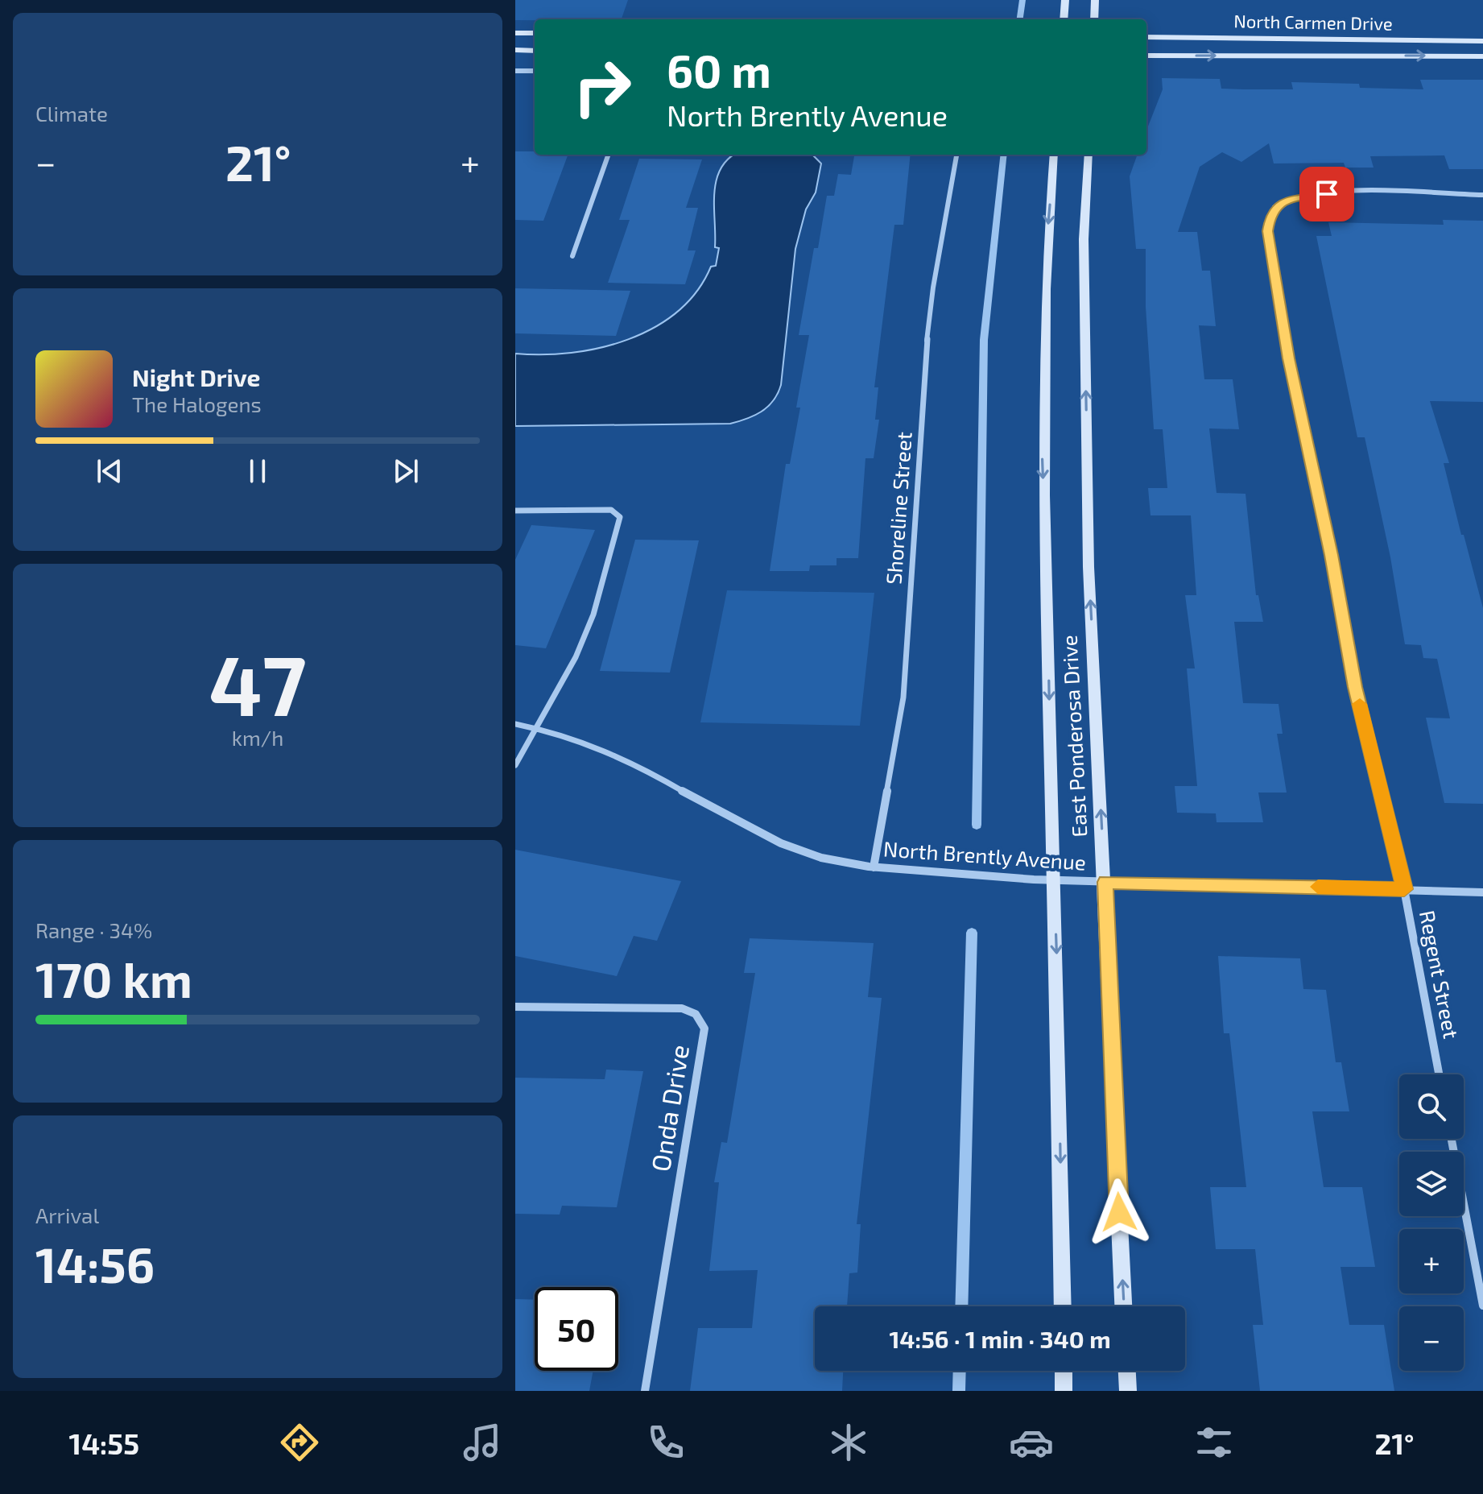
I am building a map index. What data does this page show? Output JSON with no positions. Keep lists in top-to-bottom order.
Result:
{
  "streets": {
    "main road": ["North Carmen Drive", "East Ponderosa Drive"],
    "street": [
      "Shoreline Street",
      "North Brently Avenue",
      "Regent Street",
      "Onda Drive"
    ]
  },
  "crossings": [
    ["Shoreline Street", "North Brently Avenue"],
    ["East Ponderosa Drive", "North Brently Avenue"],
    ["North Brently Avenue", "Regent Street"]
  ],
  "page": {
    "tile": [
      "Climate",
      ["47", "km/h"],
      ["Range · 34%", "170 km"],
      ["Arrival", "14:56"]
    ],
    "turn": ["60 m", "North Brently Avenue"],
    "heat": ["−", "21°", "+"],
    "song": ["Night Drive", "The Halogens"],
    "map_buttons": ["+", "−"],
    "limit": "50",
    "trip": "14:56 · 1 min · 340 m",
    "tabs": ["14:55", "21°"]
  }
}
